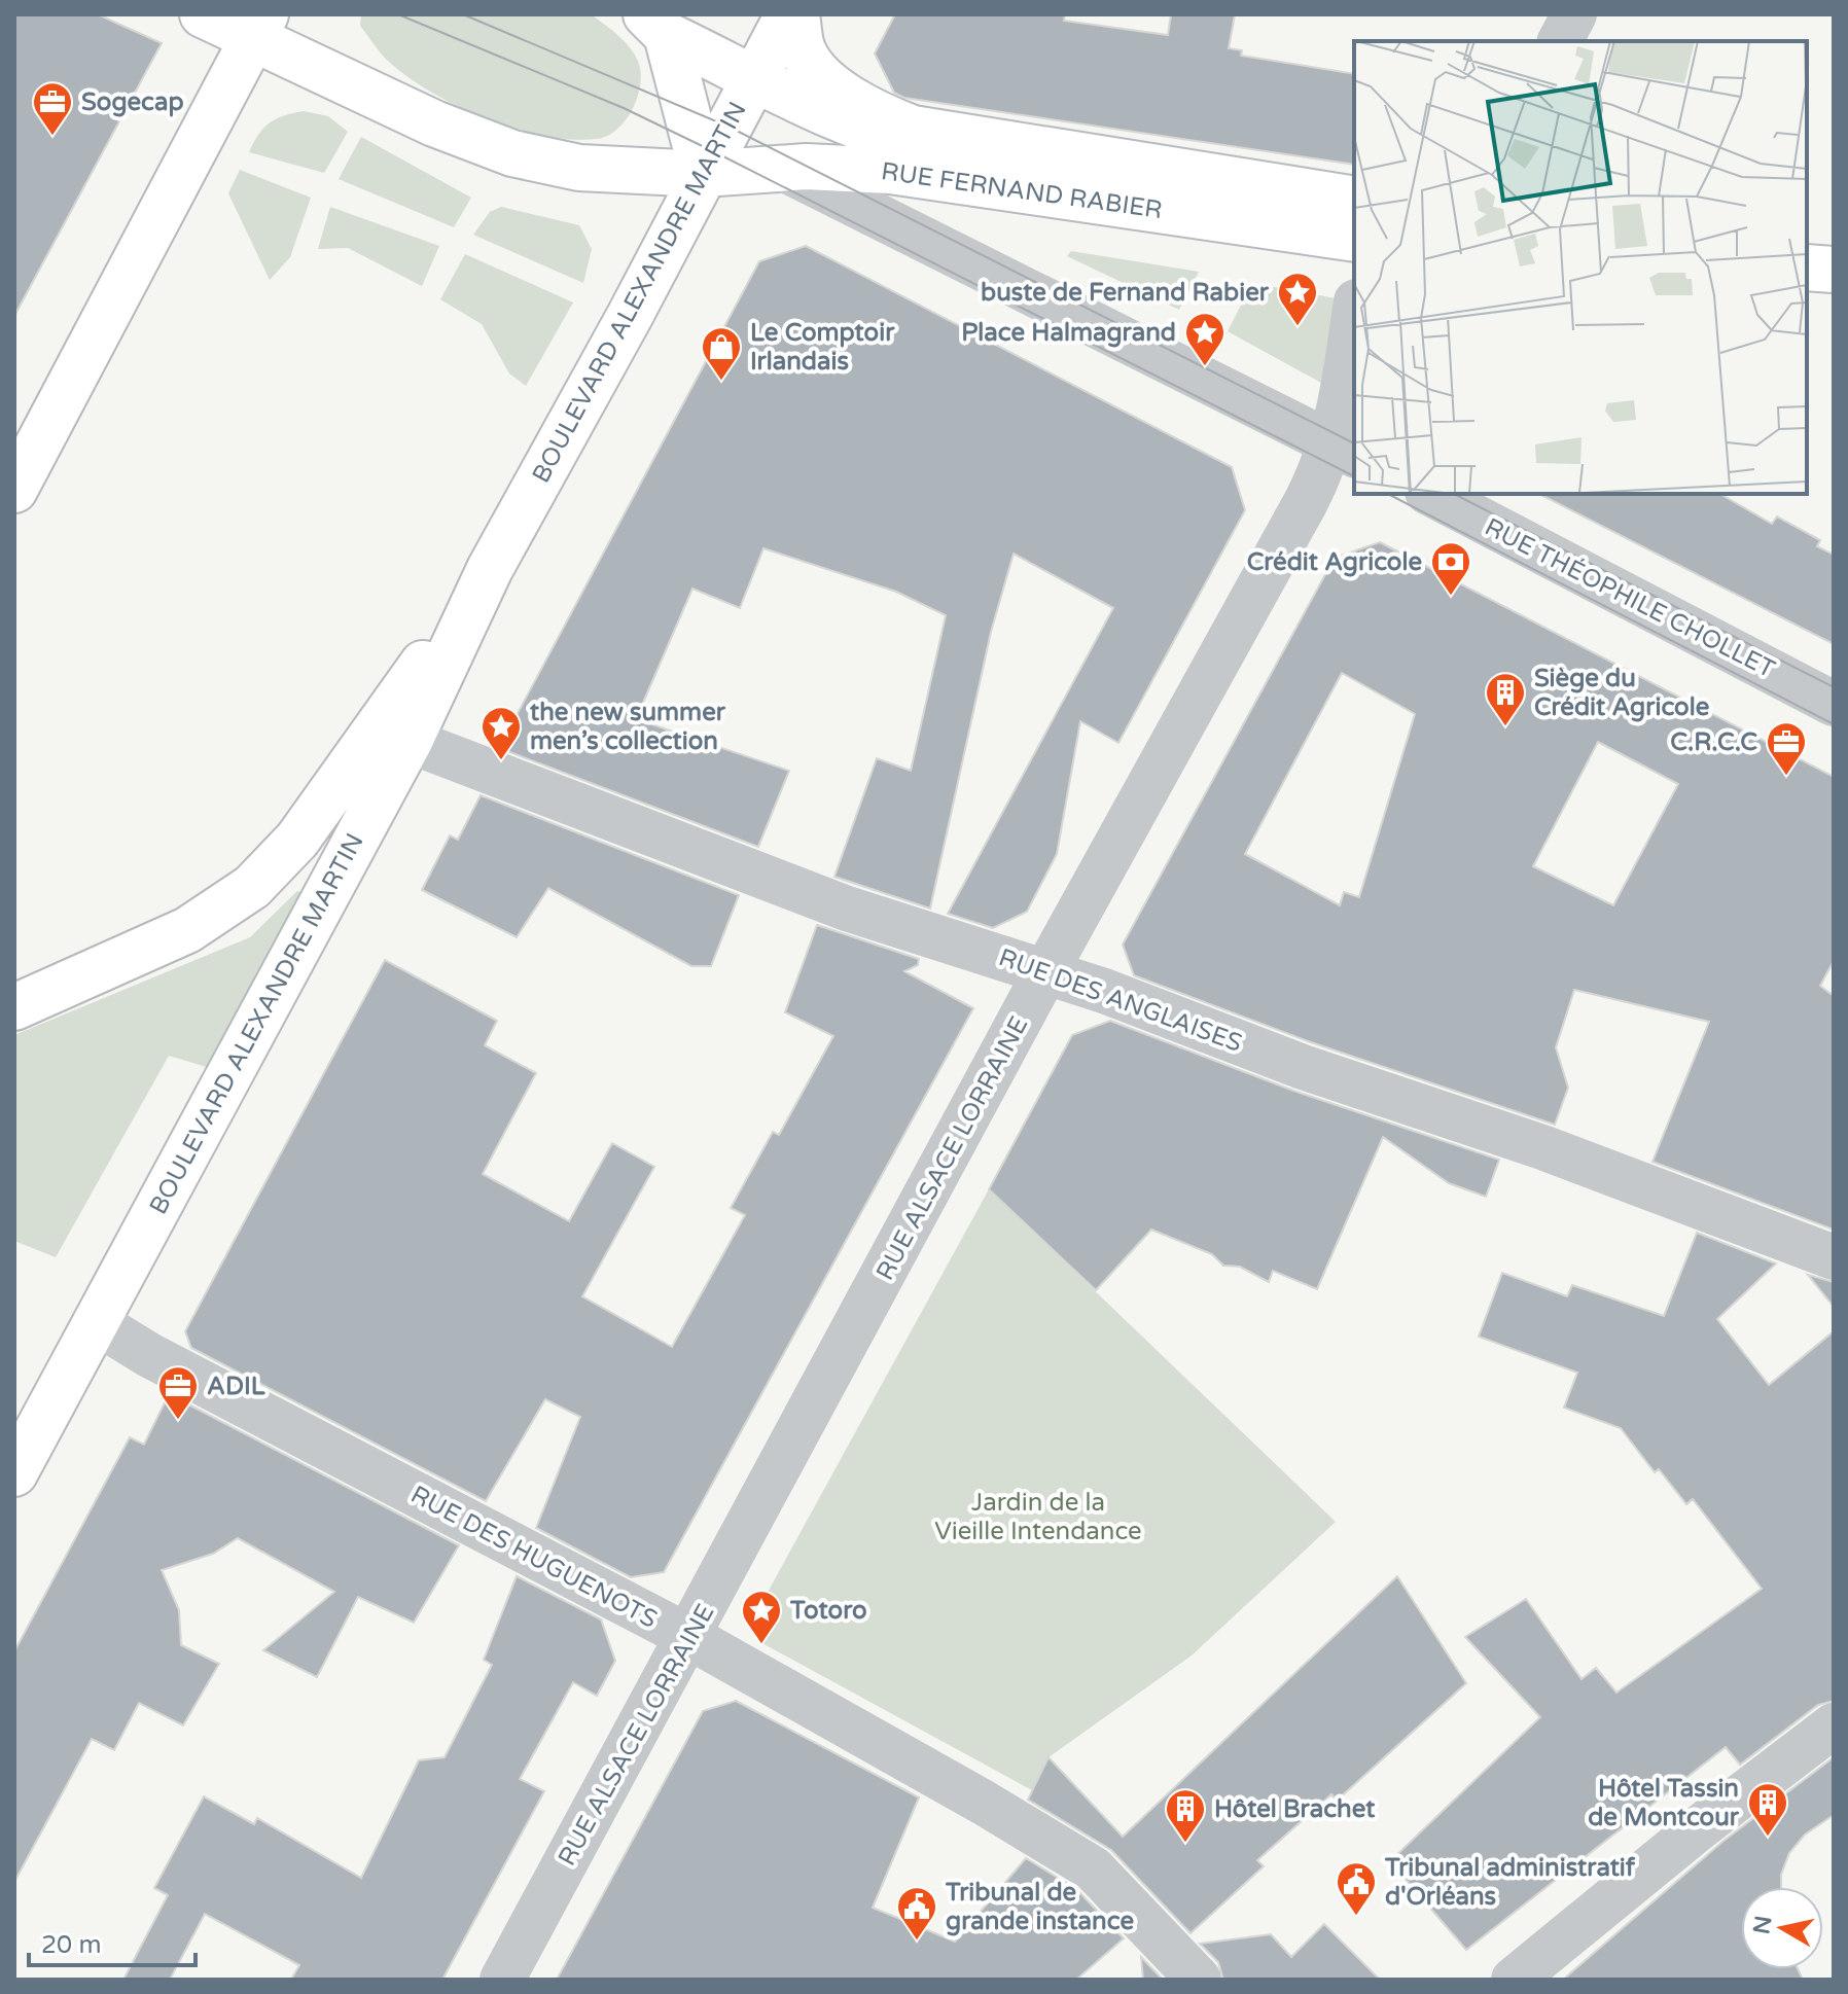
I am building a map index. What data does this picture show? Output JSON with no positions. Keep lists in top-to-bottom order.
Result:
{
  "streets": {
    "main road": ["RUE FERNAND RABIER", "BOULEVARD ALEXANDRE MARTIN"],
    "street": [
      "RUE THÉOPHILE CHOLLET",
      "RUE DES ANGLAISES",
      "RUE ALSACE LORRAINE",
      "RUE DES HUGUENOTS"
    ]
  },
  "crossings": [
    ["RUE FERNAND RABIER", "BOULEVARD ALEXANDRE MARTIN"],
    ["BOULEVARD ALEXANDRE MARTIN", "RUE DES ANGLAISES"],
    ["BOULEVARD ALEXANDRE MARTIN", "RUE DES HUGUENOTS"],
    ["RUE DES ANGLAISES", "RUE ALSACE LORRAINE"],
    ["RUE ALSACE LORRAINE", "RUE DES HUGUENOTS"]
  ],
  "parks": ["Jardin de la Vieille Intendance"],
  "places": {
    "office": ["Sogecap", "C.R.C.C", "ADIL"],
    "place": [
      "buste de Fernand Rabier",
      "Place Halmagrand",
      "the new summer men’s collection",
      "Totoro"
    ],
    "shop": ["Le Comptoir Irlandais"],
    "bank": ["Crédit Agricole"],
    "building": ["Siège du Crédit Agricole", "Hôtel Tassin de Montcour", "Hôtel Brachet"],
    "public building": ["Tribunal administratif d'Orléans", "Tribunal de grande instance"]
  },
  "scale_bar": "20 m",
  "north": "left"
}
